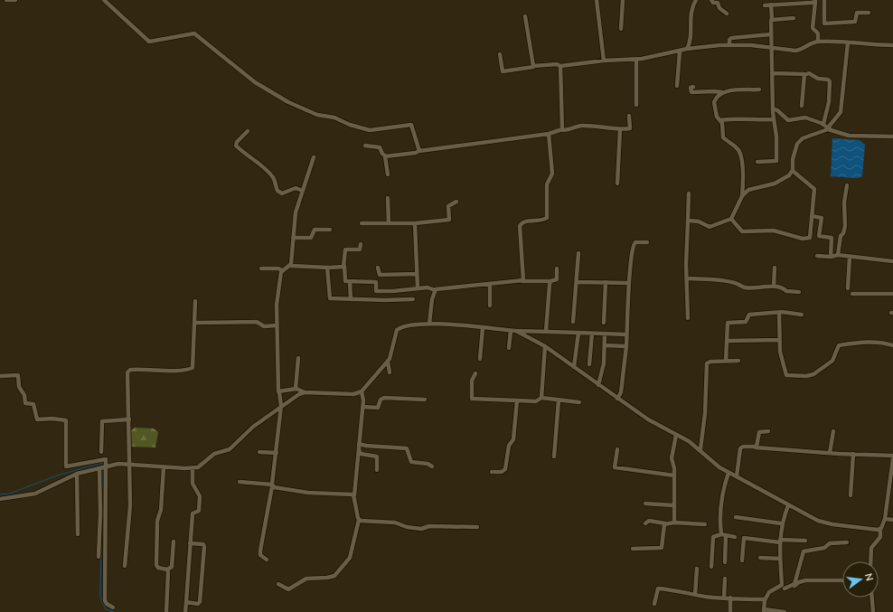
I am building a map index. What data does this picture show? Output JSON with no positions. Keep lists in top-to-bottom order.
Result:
{
  "north": "right"
}
